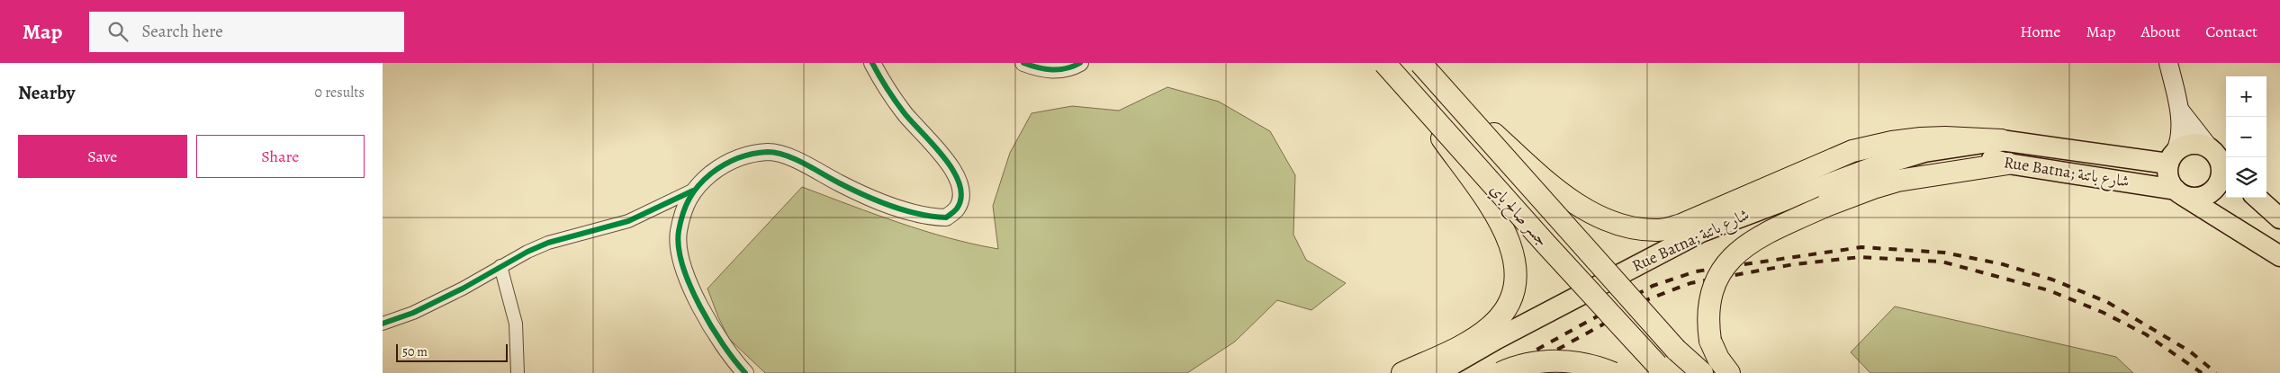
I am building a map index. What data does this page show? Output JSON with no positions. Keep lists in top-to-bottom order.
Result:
{
  "streets": {
    "highway": ["جسر صالح باي"],
    "main road": ["Rue Batna; شارع باتنة"]
  },
  "scale_bar": "50 m",
  "page": {
    "header": "Map",
    "search": "Search here",
    "nav": [
      "Home",
      "Map",
      "About",
      "Contact"
    ],
    "heading": ["Nearby", "0 results"],
    "map_buttons": ["+", "−"],
    "buttons": ["Save", "Share"],
    "scale": "50 m"
  }
}
